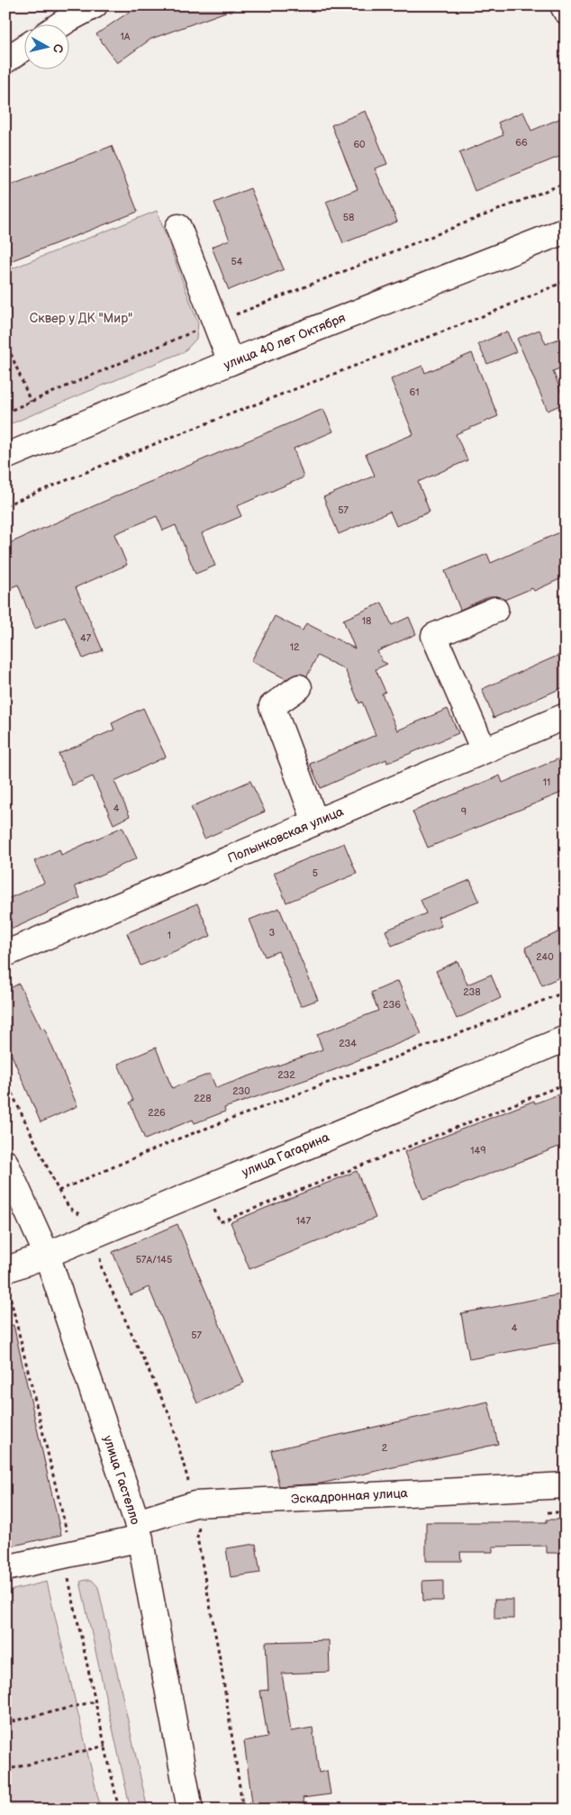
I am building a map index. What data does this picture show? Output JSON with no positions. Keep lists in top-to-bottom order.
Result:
{
  "streets": {
    "street": [
      "улица 40 лет Октября",
      "Полынковская улица",
      "улица Гагарина",
      "улица Гастелло",
      "Эскадронная улица"
    ]
  },
  "crossings": [
    ["улица Гагарина", "улица Гастелло"],
    ["улица Гастелло", "Эскадронная улица"]
  ],
  "parks": ["Сквер у ДК \"Мир\""],
  "house_numbers": [
    "1А",
    "66",
    "60",
    "58",
    "54",
    "61",
    "57",
    "18",
    "47",
    "12",
    "11",
    "4",
    "9",
    "5",
    "3",
    "1",
    "240",
    "238",
    "236",
    "234",
    "232",
    "230",
    "228",
    "226",
    "149",
    "147",
    "57А/145",
    "4",
    "57",
    "2"
  ],
  "north": "right"
}
